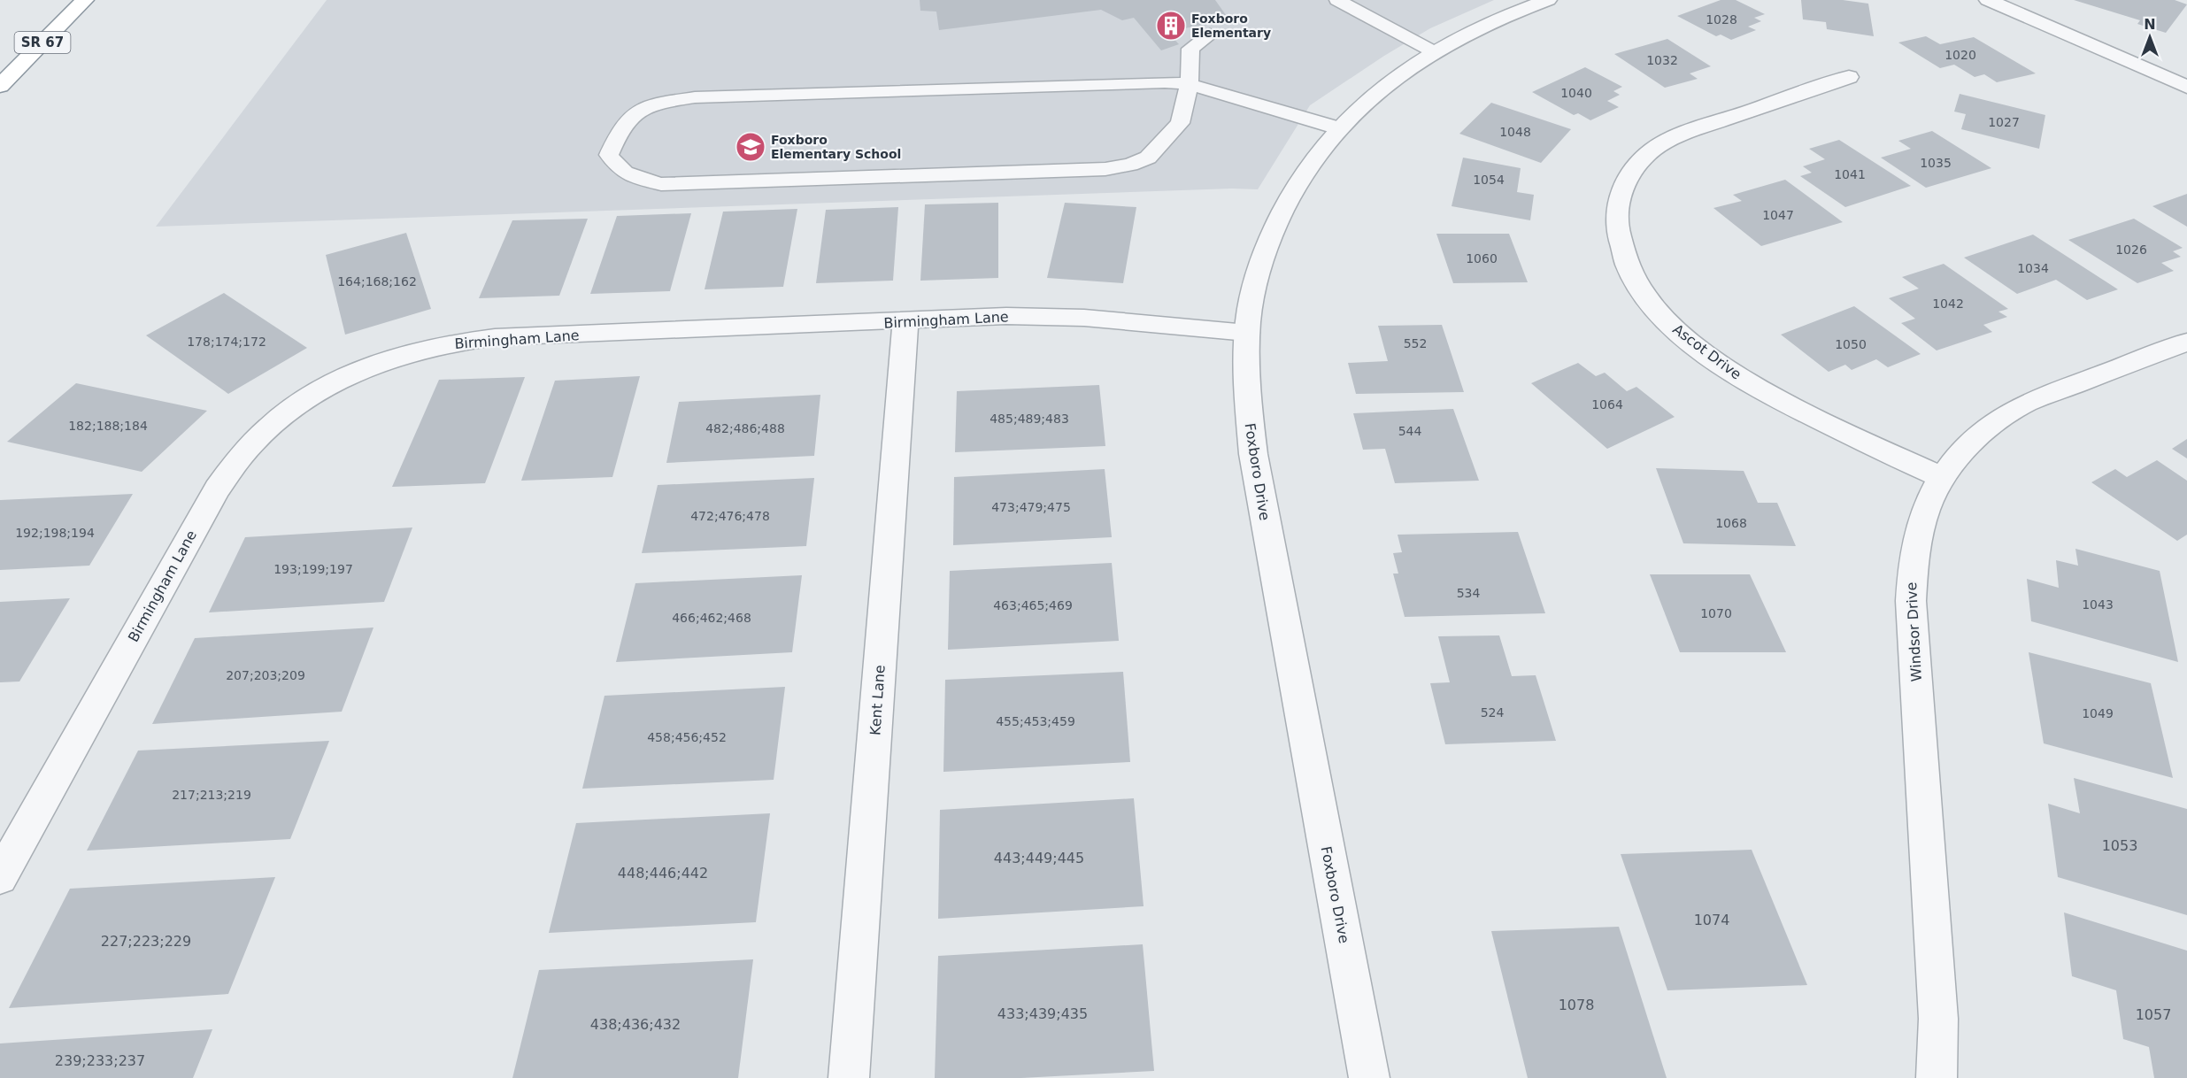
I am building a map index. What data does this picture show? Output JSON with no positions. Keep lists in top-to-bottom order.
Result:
{
  "streets": {
    "highway": ["SR 67"],
    "street": [
      "Birmingham Lane",
      "Ascot Drive",
      "Foxboro Drive",
      "Windsor Drive",
      "Kent Lane"
    ]
  },
  "crossings": [
    ["Birmingham Lane", "Foxboro Drive"],
    ["Birmingham Lane", "Kent Lane"],
    ["Ascot Drive", "Windsor Drive"]
  ],
  "places": {
    "building": ["Foxboro Elementary"],
    "school or university": ["Foxboro Elementary School"]
  },
  "house_numbers": [
    "1028",
    "1020",
    "1032",
    "1040",
    "1027",
    "1048",
    "1035",
    "1041",
    "1054",
    "1047",
    "1026",
    "1060",
    "1034",
    "164;168;162",
    "1042",
    "178;174;172",
    "552",
    "1050",
    "1064",
    "485;489;483",
    "182;188;184",
    "482;486;488",
    "544",
    "473;479;475",
    "472;476;478",
    "1068",
    "192;198;194",
    "193;199;197",
    "534",
    "1043",
    "463;465;469",
    "1070",
    "466;462;468",
    "207;203;209",
    "524",
    "1049",
    "455;453;459",
    "458;456;452",
    "217;213;219",
    "1053",
    "443;449;445",
    "448;446;442",
    "1074",
    "227;223;229",
    "1078",
    "433;439;435",
    "1057",
    "438;436;432",
    "239;233;237"
  ],
  "north": "top"
}
